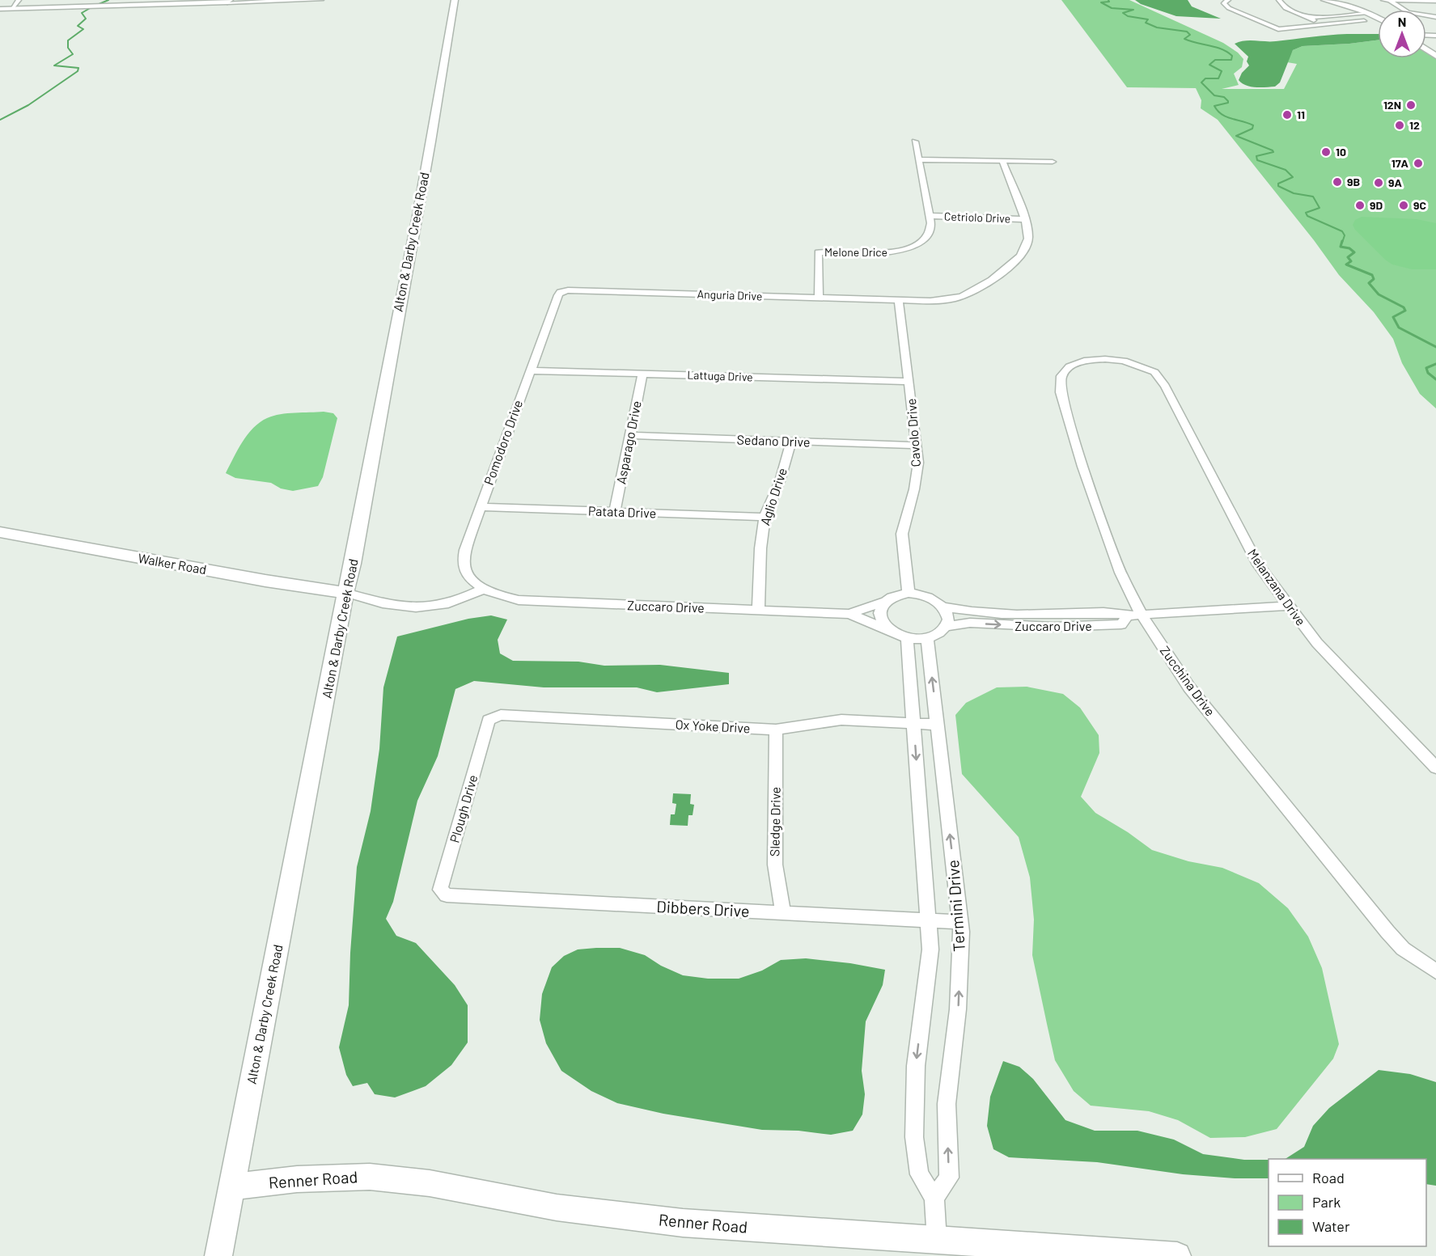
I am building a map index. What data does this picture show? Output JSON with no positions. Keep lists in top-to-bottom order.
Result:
{
  "streets": {
    "main road": ["Alton & Darby Creek Road", "Walker Road", "Renner Road"],
    "street": [
      "Cetriolo Drive",
      "Melone Drice",
      "Anguria Drive",
      "Lattuga Drive",
      "Cavolo Drive",
      "Sedano Drive",
      "Pomodoro Drive",
      "Asparago Drive",
      "Aglio Drive",
      "Patata Drive",
      "Melanzana Drive",
      "Zuccaro Drive",
      "Zucchina Drive",
      "Ox Yoke Drive",
      "Plough Drive",
      "Sledge Drive",
      "Termini Drive",
      "Dibbers Drive"
    ]
  },
  "crossings": [
    ["Cetriolo Drive", "Melone Drice"],
    ["Cetriolo Drive", "Anguria Drive"],
    ["Alton & Darby Creek Road", "Walker Road"],
    ["Alton & Darby Creek Road", "Renner Road"],
    ["Melone Drice", "Anguria Drive"],
    ["Anguria Drive", "Cavolo Drive"],
    ["Anguria Drive", "Pomodoro Drive"],
    ["Lattuga Drive", "Cavolo Drive"],
    ["Lattuga Drive", "Pomodoro Drive"],
    ["Lattuga Drive", "Asparago Drive"],
    ["Cavolo Drive", "Sedano Drive"],
    ["Cavolo Drive", "Zuccaro Drive"],
    ["Cavolo Drive", "Termini Drive"],
    ["Sedano Drive", "Asparago Drive"],
    ["Sedano Drive", "Aglio Drive"],
    ["Pomodoro Drive", "Patata Drive"],
    ["Pomodoro Drive", "Zuccaro Drive"],
    ["Asparago Drive", "Patata Drive"],
    ["Aglio Drive", "Patata Drive"],
    ["Aglio Drive", "Zuccaro Drive"],
    ["Melanzana Drive", "Zuccaro Drive"],
    ["Melanzana Drive", "Zucchina Drive"],
    ["Zuccaro Drive", "Zucchina Drive"],
    ["Zuccaro Drive", "Termini Drive"],
    ["Ox Yoke Drive", "Plough Drive"],
    ["Ox Yoke Drive", "Sledge Drive"],
    ["Ox Yoke Drive", "Termini Drive"],
    ["Plough Drive", "Dibbers Drive"],
    ["Sledge Drive", "Dibbers Drive"],
    ["Termini Drive", "Dibbers Drive"],
    ["Termini Drive", "Renner Road"]
  ],
  "places": [
    "12N",
    "11",
    "12",
    "10",
    "17A",
    "9B",
    "9A",
    "9D",
    "9C"
  ],
  "legend": ["Road", "Park", "Water"],
  "north": "top"
}
